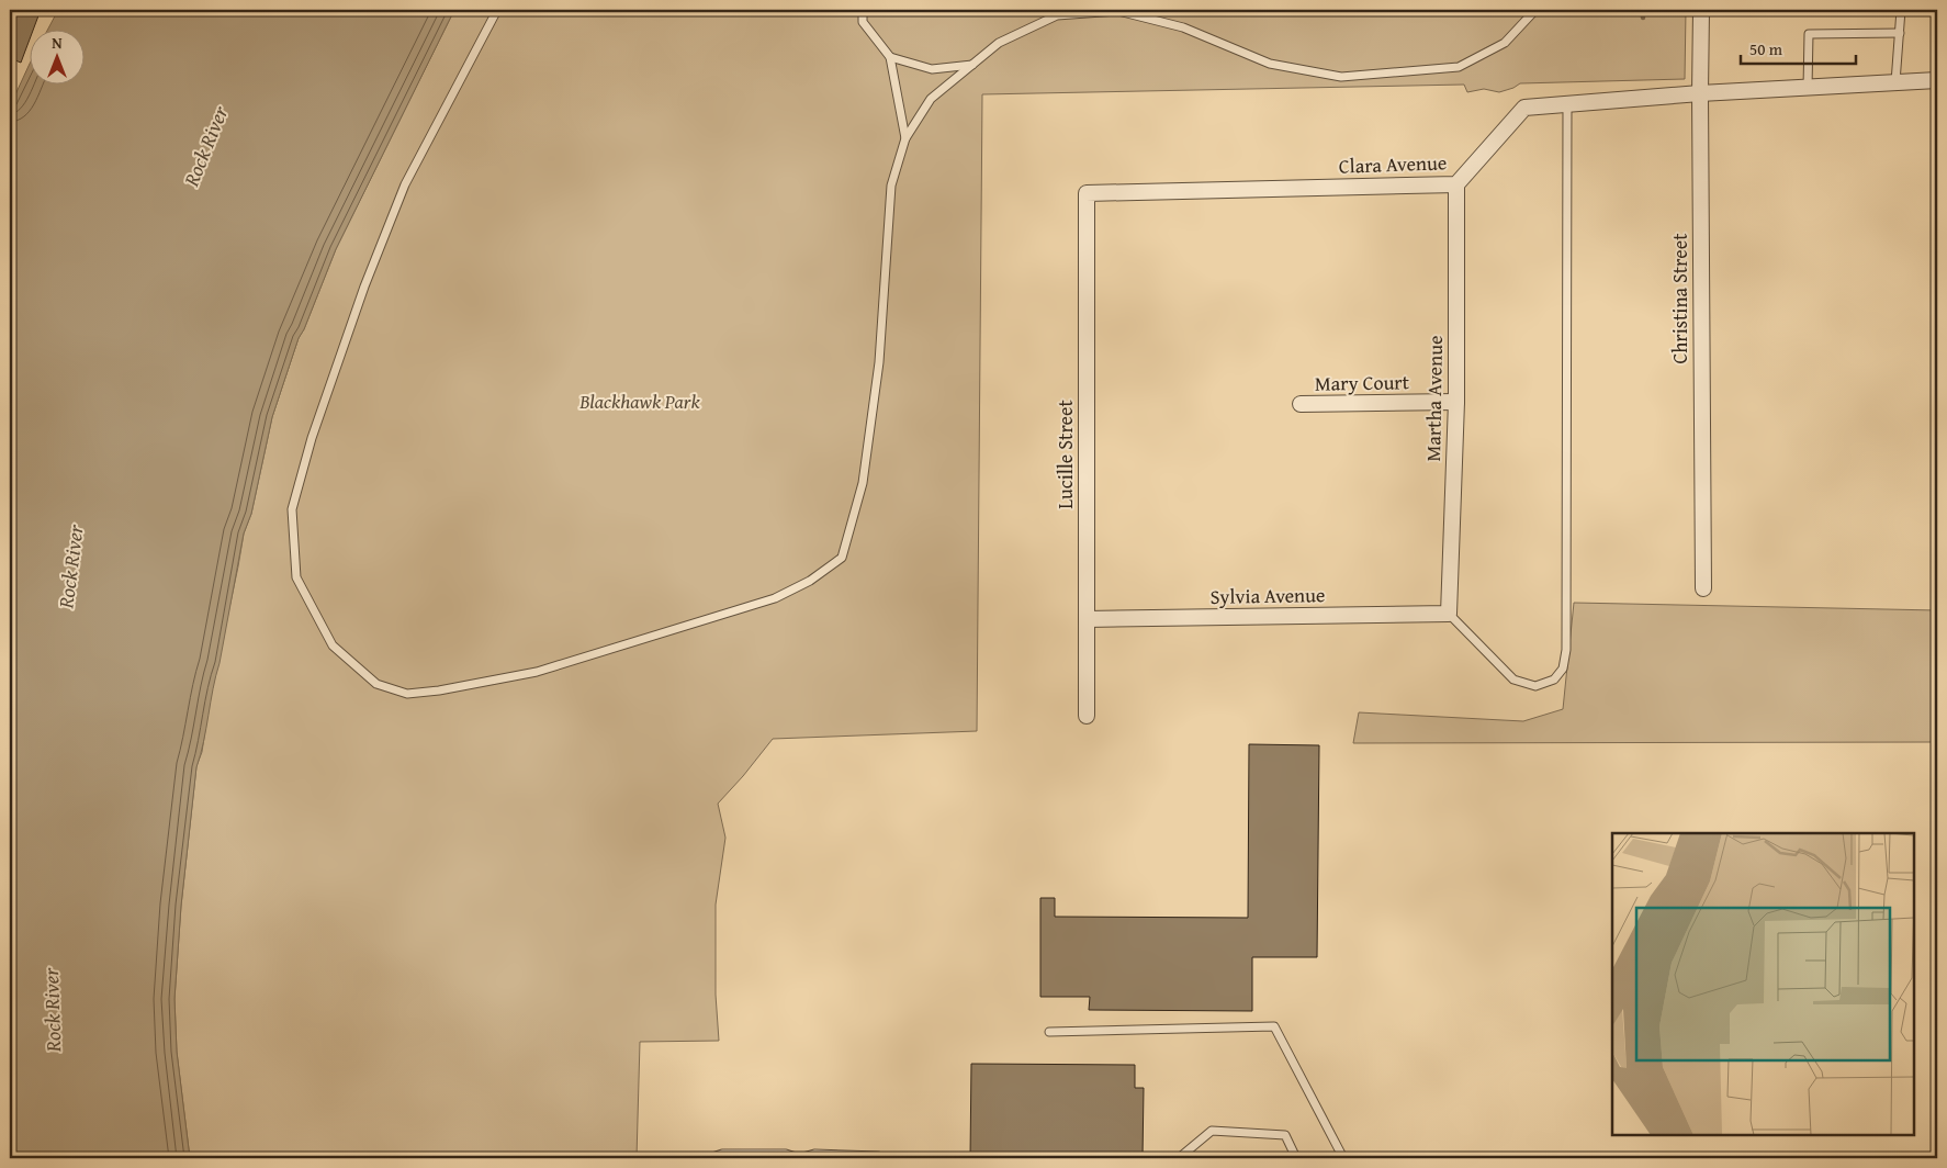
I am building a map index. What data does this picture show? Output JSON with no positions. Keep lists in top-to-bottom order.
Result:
{
  "streets": {
    "street": [
      "Clara Avenue",
      "Christina Street",
      "Mary Court",
      "Martha Avenue",
      "Lucille Street",
      "Sylvia Avenue"
    ]
  },
  "crossings": [
    ["Clara Avenue", "Christina Street"],
    ["Clara Avenue", "Martha Avenue"],
    ["Clara Avenue", "Lucille Street"],
    ["Mary Court", "Martha Avenue"],
    ["Martha Avenue", "Sylvia Avenue"],
    ["Lucille Street", "Sylvia Avenue"]
  ],
  "water": ["Rock River"],
  "parks": ["Blackhawk Park"],
  "scale_bar": "50 m",
  "north": "top"
}
